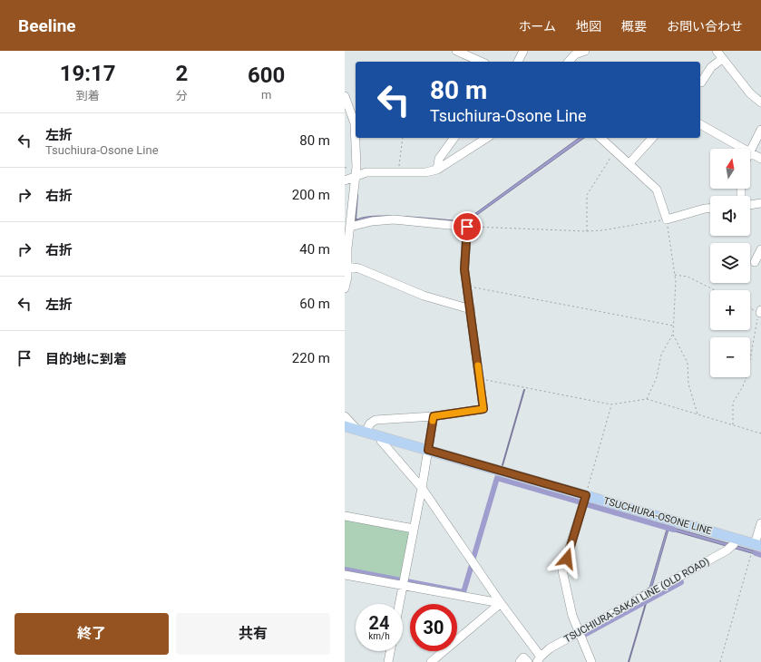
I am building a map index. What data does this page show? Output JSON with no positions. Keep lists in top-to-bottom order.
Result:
{
  "streets": {
    "main road": ["TSUCHIURA-OSONE LINE"],
    "street": ["TSUCHIURA-SAKAI LINE (OLD ROAD)"]
  },
  "crossings": [
    ["TSUCHIURA-OSONE LINE", "TSUCHIURA-SAKAI LINE (OLD ROAD)"]
  ],
  "north": "top",
  "page": {
    "header": "Beeline",
    "nav": [
      "ホーム",
      "地図",
      "概要",
      "お問い合わせ"
    ],
    "eta": [
      "19:17",
      "到着",
      "2",
      "分",
      "600",
      "m"
    ],
    "turn": ["80 m", "Tsuchiura-Osone Line"],
    "list": [
      {
        "name": "左折",
        "note": "Tsuchiura-Osone Line",
        "value": "80 m"
      },
      {
        "name": "右折",
        "value": "200 m"
      },
      {
        "name": "右折",
        "value": "40 m"
      },
      {
        "name": "左折",
        "value": "60 m"
      },
      {
        "name": "目的地に到着",
        "value": "220 m"
      }
    ],
    "map_buttons": ["+", "−"],
    "speed": "24 km/h",
    "limit": "30",
    "buttons": ["終了", "共有"]
  }
}
